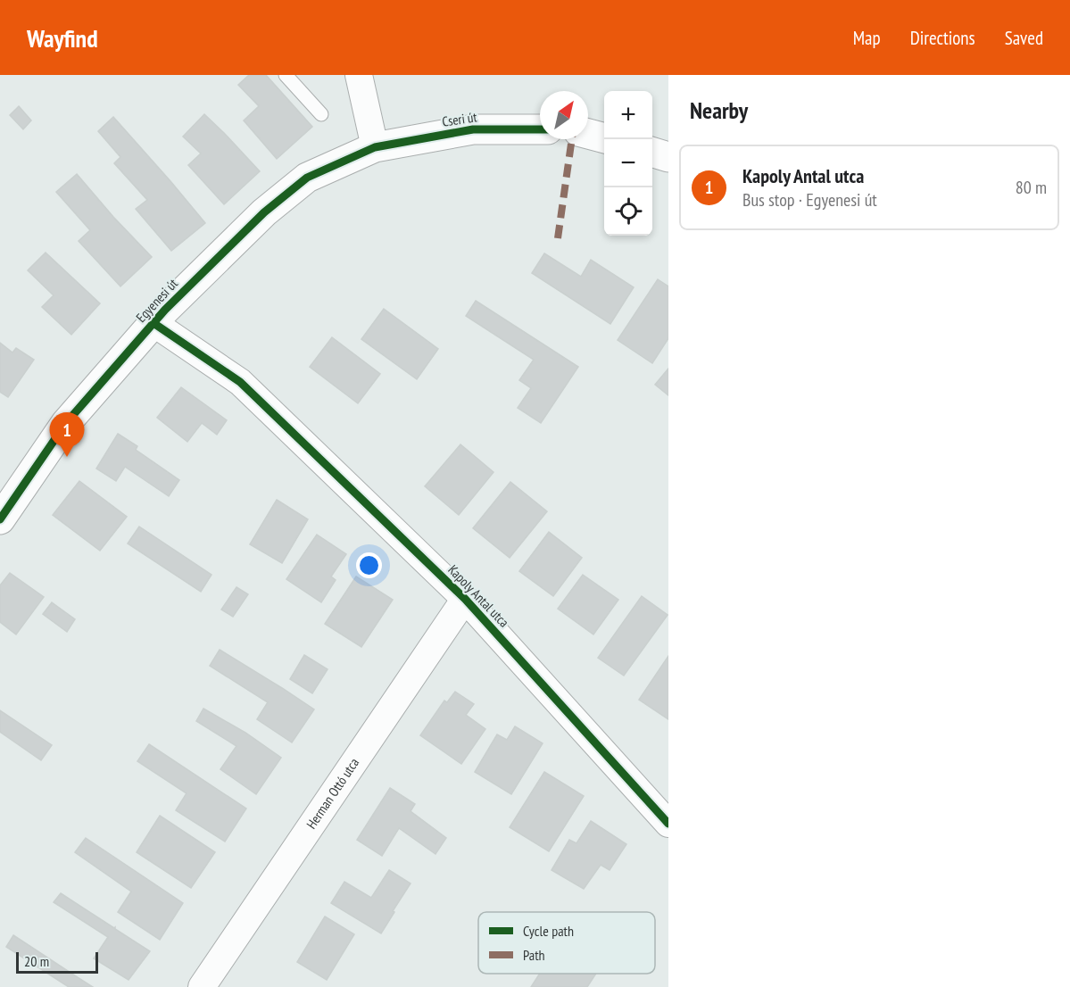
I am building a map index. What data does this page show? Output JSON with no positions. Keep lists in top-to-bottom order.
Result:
{
  "streets": {
    "street": [
      "Cseri út",
      "Egyenesi út",
      "Kapoly Antal utca",
      "Herman Ottó utca"
    ]
  },
  "crossings": [
    ["Cseri út", "Egyenesi út"],
    ["Egyenesi út", "Kapoly Antal utca"],
    ["Kapoly Antal utca", "Herman Ottó utca"]
  ],
  "legend": ["Cycle path", "Path"],
  "scale_bar": "20 m",
  "north": "top right",
  "page": {
    "header": "Wayfind",
    "nav": ["Map", "Directions", "Saved"],
    "heading": "Nearby",
    "map_buttons": ["+", "−"],
    "list": [
      {
        "mark": "1",
        "name": "Kapoly Antal utca",
        "note": "Bus stop · Egyenesi út",
        "value": "80 m"
      }
    ],
    "pins": "1",
    "scale": "20 m"
  }
}
